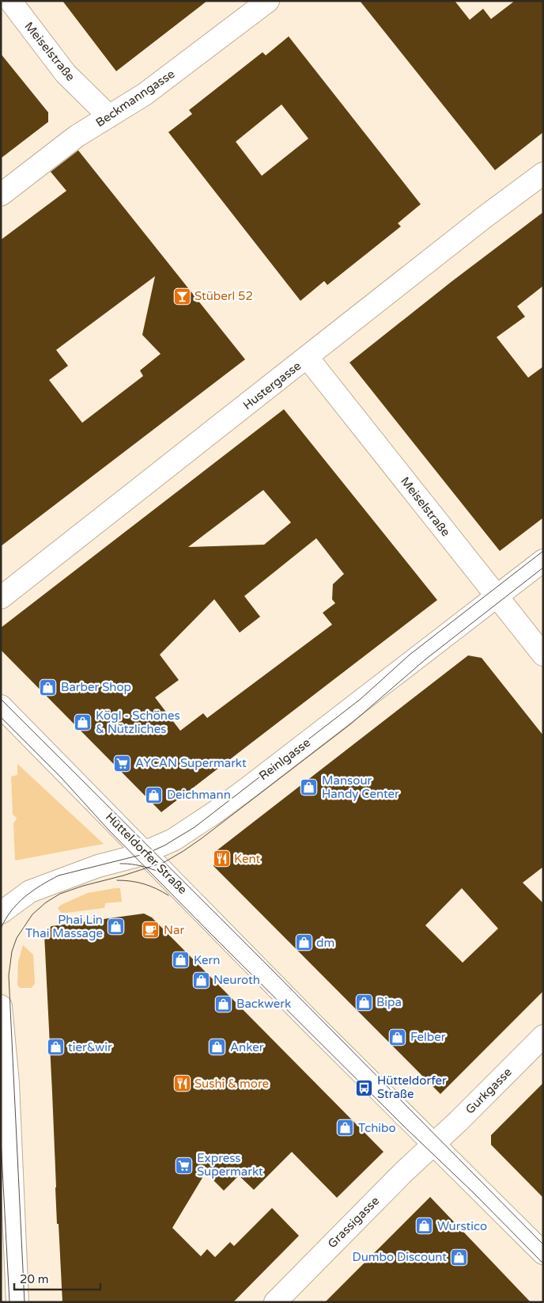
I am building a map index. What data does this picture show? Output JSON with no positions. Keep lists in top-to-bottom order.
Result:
{
  "streets": {
    "street": [
      "Meiselstraße",
      "Beckmanngasse",
      "Hustergasse",
      "Reinlgasse",
      "Hütteldorfer Straße",
      "Gurkgasse",
      "Grassigasse"
    ]
  },
  "crossings": [
    ["Meiselstraße", "Beckmanngasse"],
    ["Meiselstraße", "Hustergasse"],
    ["Meiselstraße", "Reinlgasse"],
    ["Reinlgasse", "Hütteldorfer Straße"],
    ["Hütteldorfer Straße", "Gurkgasse"],
    ["Hütteldorfer Straße", "Grassigasse"],
    ["Gurkgasse", "Grassigasse"]
  ],
  "places": {
    "bar": ["Stüberl 52"],
    "shop": [
      "Barber Shop",
      "Kögl - Schönes & Nützliches",
      "Mansour Handy Center",
      "Deichmann",
      "Phai Lin Thai Massage",
      "dm",
      "Kern",
      "Neuroth",
      "Bipa",
      "Backwerk",
      "Felber",
      "tier&wir",
      "Anker",
      "Tchibo",
      "Wurstico",
      "Dumbo Discount"
    ],
    "supermarket": ["AYCAN Supermarkt", "Express Supermarkt"],
    "restaurant": ["Kent", "Sushi & more"],
    "cafe": ["Nar"],
    "bus stop": ["Hütteldorfer Straße"]
  },
  "scale_bar": "20 m"
}
